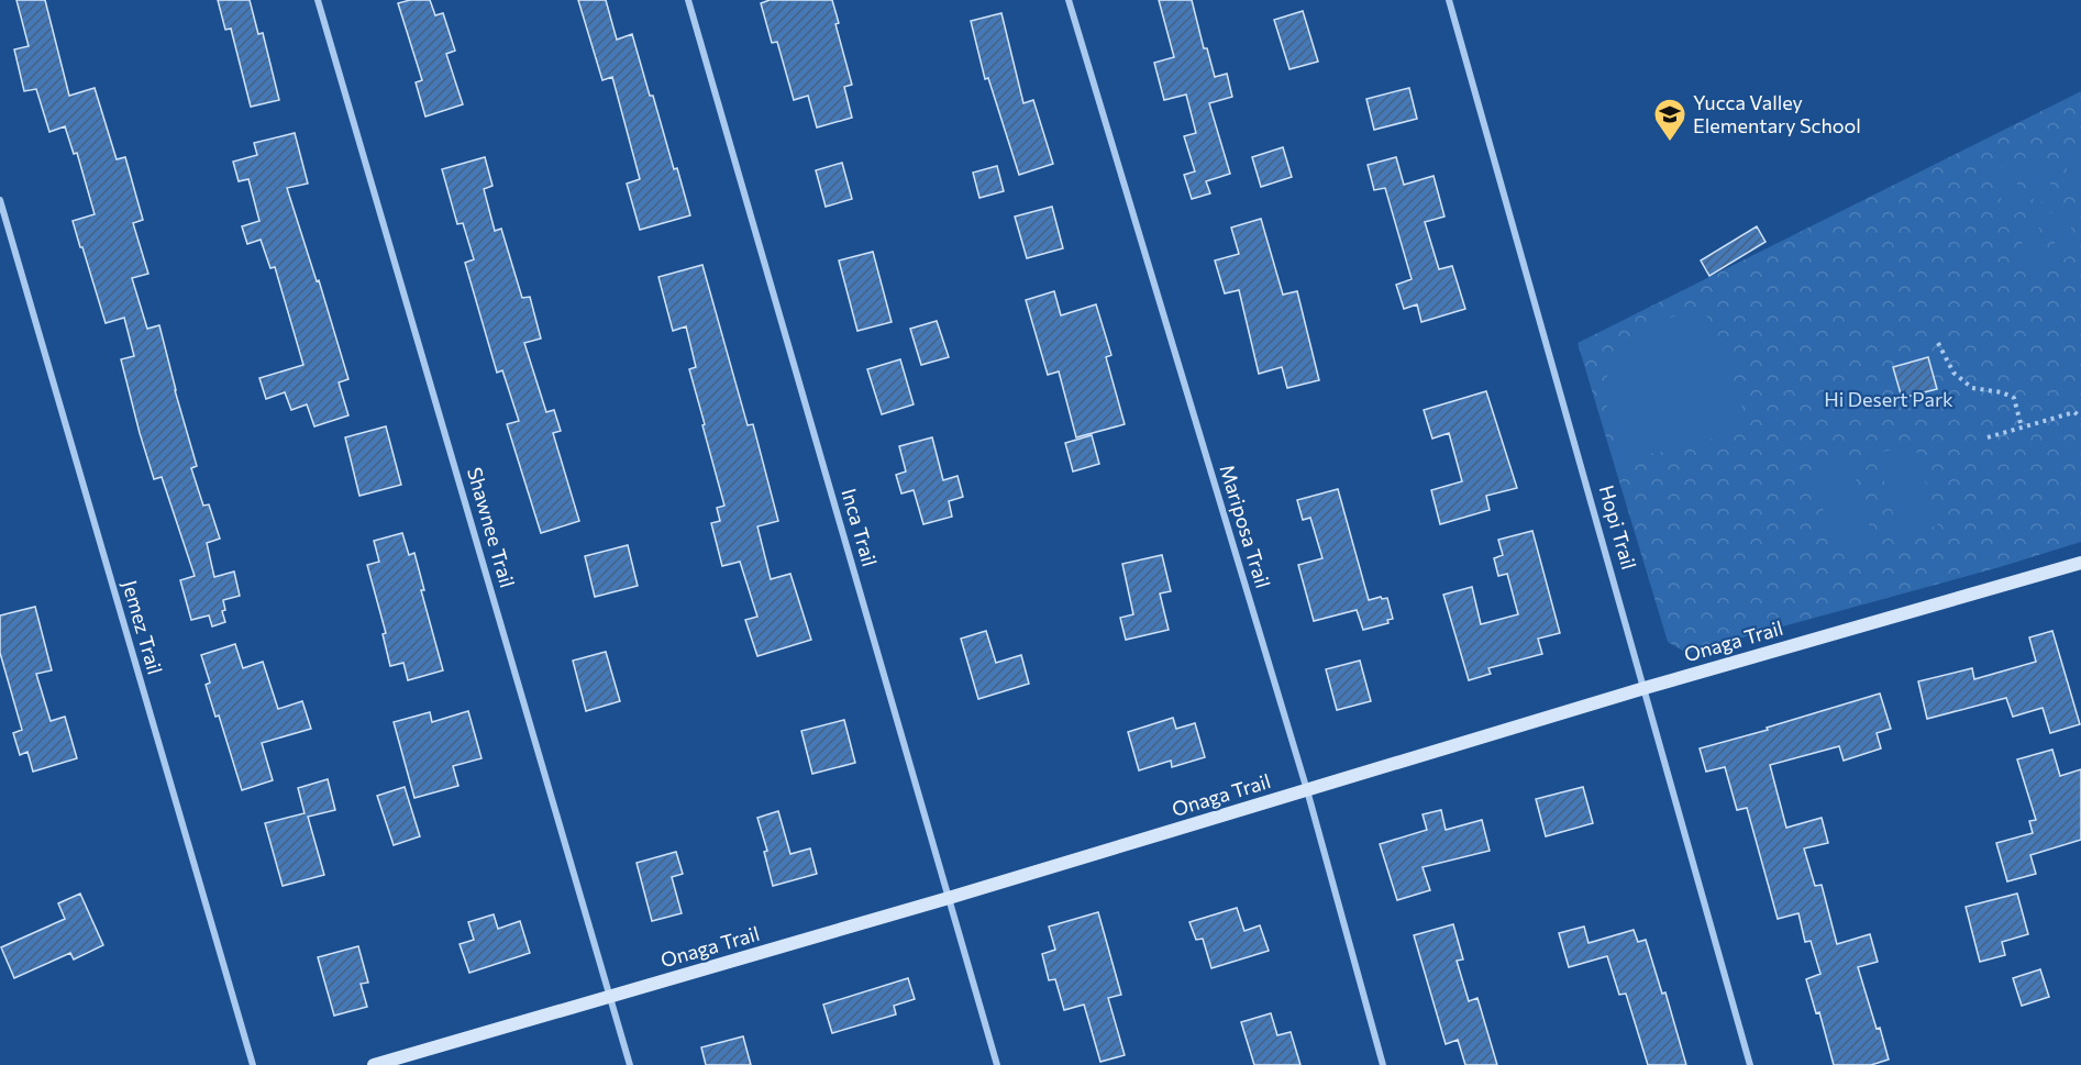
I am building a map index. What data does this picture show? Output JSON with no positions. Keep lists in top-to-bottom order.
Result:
{
  "streets": {
    "street": [
      "Mariposa Trail",
      "Shawnee Trail",
      "Inca Trail",
      "Hopi Trail",
      "Jemez Trail",
      "Onaga Trail"
    ]
  },
  "crossings": [
    ["Mariposa Trail", "Onaga Trail"],
    ["Shawnee Trail", "Onaga Trail"],
    ["Inca Trail", "Onaga Trail"],
    ["Hopi Trail", "Onaga Trail"]
  ],
  "parks": ["Hi Desert Park"],
  "places": {
    "school or university": ["Yucca Valley Elementary School"]
  }
}
